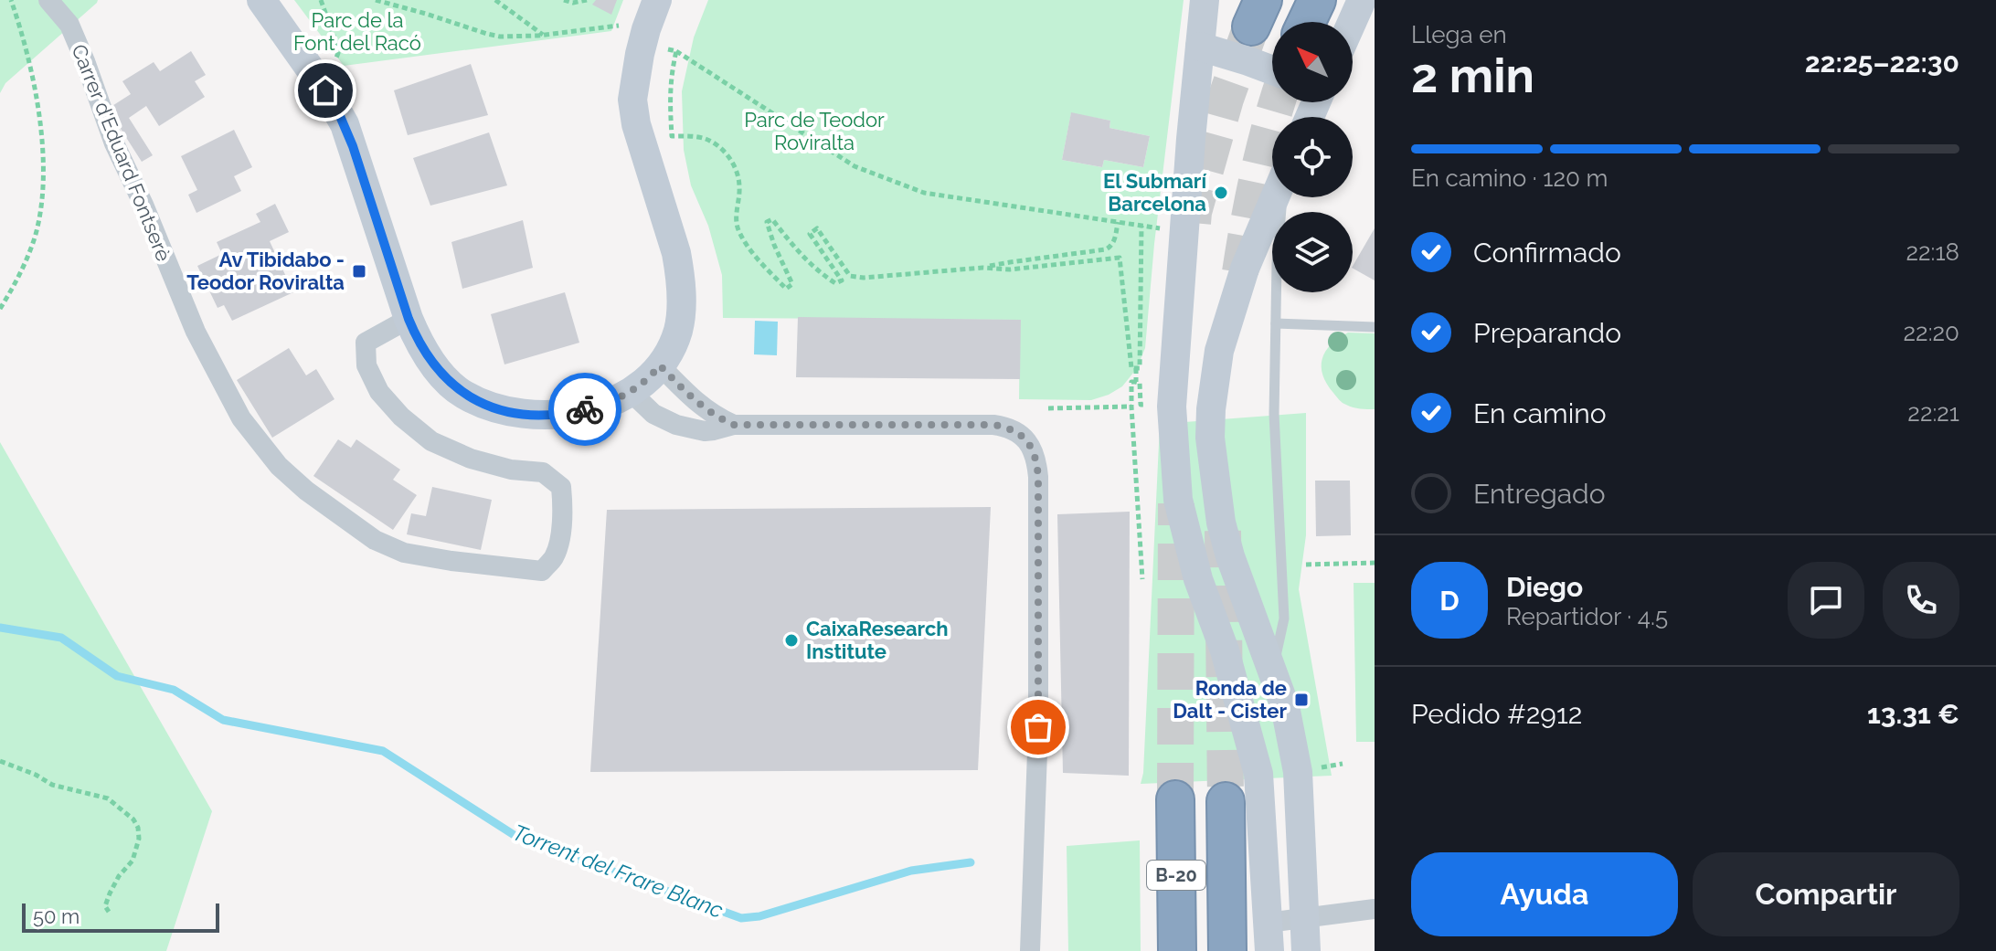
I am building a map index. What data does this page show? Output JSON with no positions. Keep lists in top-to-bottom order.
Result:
{
  "streets": {
    "highway": ["B-20"],
    "street": ["Carrer d'Eduard Fontserè"]
  },
  "water": ["Torrent del Frare Blanc"],
  "parks": ["Parc de la Font del Racó", "Parc de Teodor Roviralta"],
  "places": {
    "other": ["El Submarí Barcelona", "CaixaResearch Institute"],
    "transit": ["Av Tibidabo - Teodor Roviralta", "Ronda de Dalt - Cister"]
  },
  "scale_bar": "50 m",
  "north": "top left",
  "page": {
    "heading": ["2 min", "Llega en", "22:25–22:30"],
    "panel": [
      "Diego",
      "Repartidor · 4.5",
      "Pedido #2912",
      "13.31 €"
    ],
    "bar": "En camino · 120 m",
    "list": [
      ["Confirmado", "22:18"],
      ["Preparando", "22:20"],
      ["En camino", "22:21"],
      "Entregado"
    ],
    "round": "D",
    "buttons": ["Ayuda", "Compartir"],
    "scale": "50 m"
  }
}
